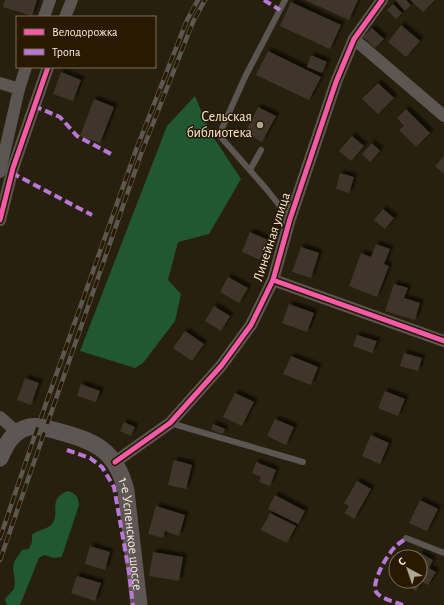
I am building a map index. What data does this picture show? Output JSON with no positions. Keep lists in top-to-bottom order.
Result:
{
  "streets": {
    "main road": ["1-е Успенское шоссе"],
    "street": ["Линейная улица"]
  },
  "crossings": [
    ["Линейная улица", "1-е Успенское шоссе"]
  ],
  "places": ["Сельская библиотека"],
  "legend": ["Велодорожка", "Тропа"],
  "north": "top left"
}
